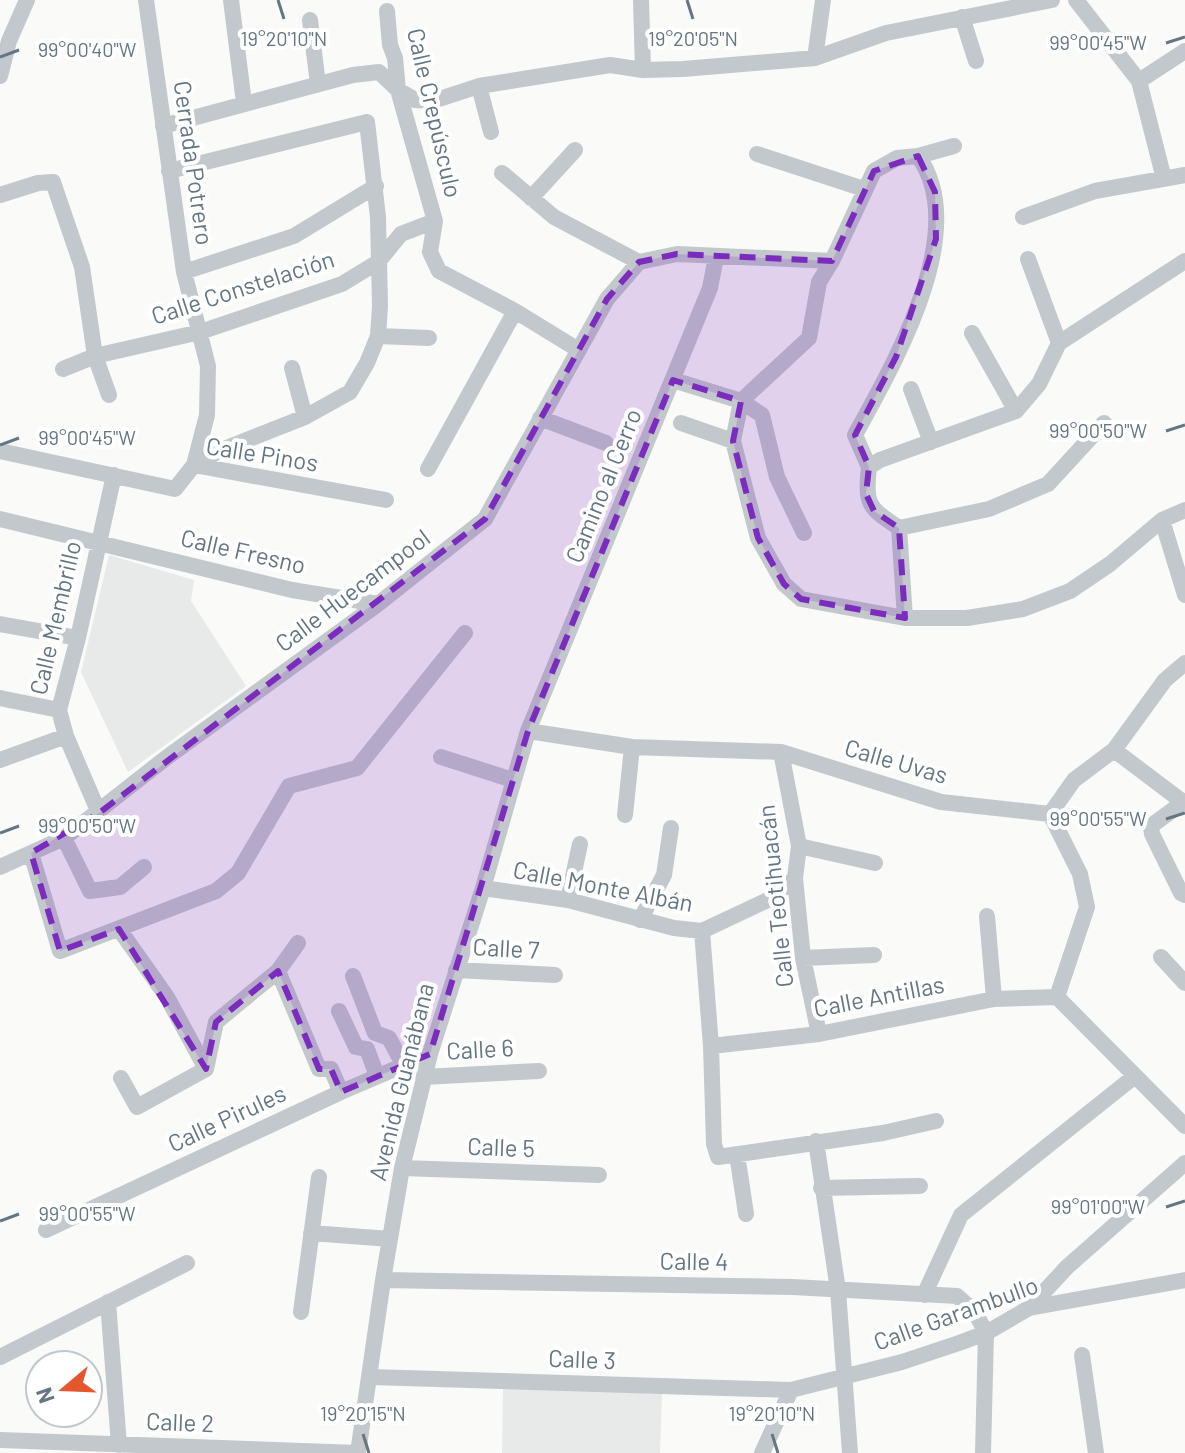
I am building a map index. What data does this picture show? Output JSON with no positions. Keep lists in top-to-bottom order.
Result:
{
  "streets": {
    "street": [
      "Calle Crepúsculo",
      "Cerrada Potrero",
      "Calle Constelación",
      "Calle Pinos",
      "Camino al Cerro",
      "Calle Fresno",
      "Calle Huecampool",
      "Calle Membrillo",
      "Calle Uvas",
      "Calle Monte Albán",
      "Calle Teotihuacán",
      "Calle 7",
      "Calle Antillas",
      "Calle 6",
      "Avenida Guanábana",
      "Calle Pirules",
      "Calle 5",
      "Calle 4",
      "Calle Garambullo",
      "Calle 3",
      "Calle 2"
    ]
  },
  "crossings": [
    ["Calle Crepúsculo", "Calle Constelación"],
    ["Cerrada Potrero", "Calle Constelación"],
    ["Cerrada Potrero", "Calle Pinos"],
    ["Calle Pinos", "Calle Membrillo"],
    ["Camino al Cerro", "Calle Uvas"],
    ["Camino al Cerro", "Avenida Guanábana"],
    ["Calle Fresno", "Calle Huecampool"],
    ["Calle Fresno", "Calle Membrillo"],
    ["Calle Huecampool", "Calle Membrillo"],
    ["Calle Uvas", "Calle Teotihuacán"],
    ["Calle Uvas", "Avenida Guanábana"],
    ["Calle Monte Albán", "Calle Teotihuacán"],
    ["Calle Monte Albán", "Avenida Guanábana"],
    ["Calle Teotihuacán", "Calle Antillas"],
    ["Calle 7", "Avenida Guanábana"],
    ["Calle 6", "Avenida Guanábana"],
    ["Avenida Guanábana", "Calle Pirules"],
    ["Avenida Guanábana", "Calle 5"],
    ["Avenida Guanábana", "Calle 4"],
    ["Avenida Guanábana", "Calle 3"],
    ["Avenida Guanábana", "Calle 2"],
    ["Calle 4", "Calle Garambullo"],
    ["Calle Garambullo", "Calle 3"]
  ],
  "north": "left",
  "coordinates": [
    "19°20'10\"N",
    "19°20'05\"N",
    "99°00'45\"W",
    "99°00'40\"W",
    "99°00'50\"W",
    "99°00'55\"W",
    "99°01'00\"W",
    "19°20'15\"N"
  ]
}
